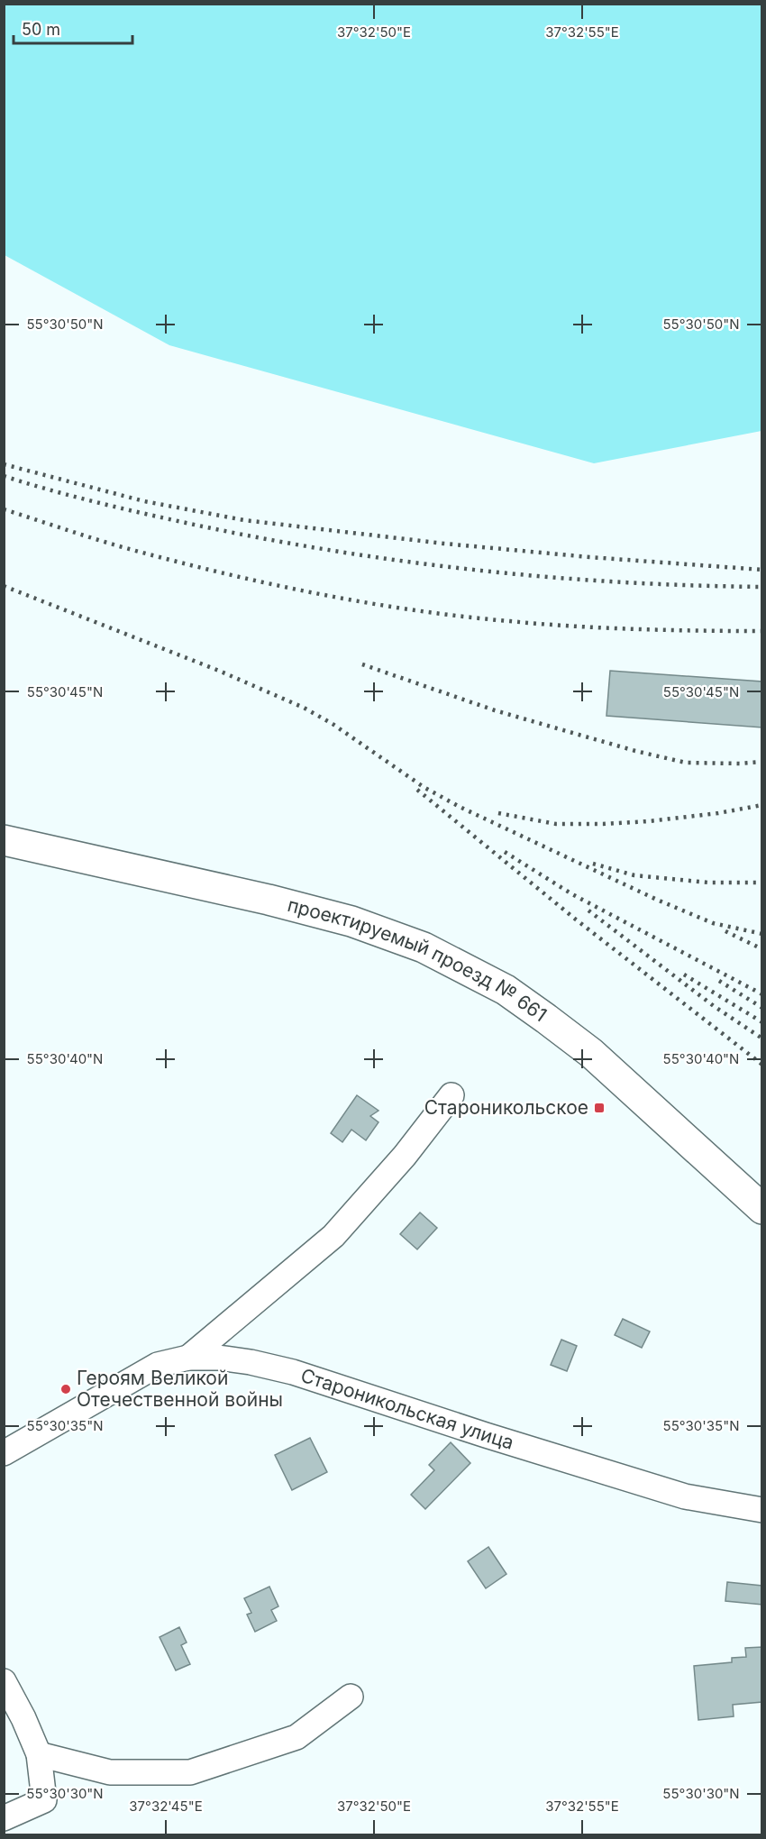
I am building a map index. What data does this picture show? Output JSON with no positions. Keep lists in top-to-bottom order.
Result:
{
  "streets": {
    "main road": ["проектируемый проезд № 661"],
    "street": ["Староникольская улица"]
  },
  "places": {
    "transit": ["Староникольское"],
    "other": ["Героям Великой Отечественной войны"]
  },
  "scale_bar": "50 m",
  "coordinates": [
    "37°32'50\"E",
    "37°32'55\"E",
    "55°30'50\"N",
    "55°30'45\"N",
    "55°30'40\"N",
    "55°30'35\"N",
    "55°30'30\"N",
    "37°32'45\"E"
  ]
}
